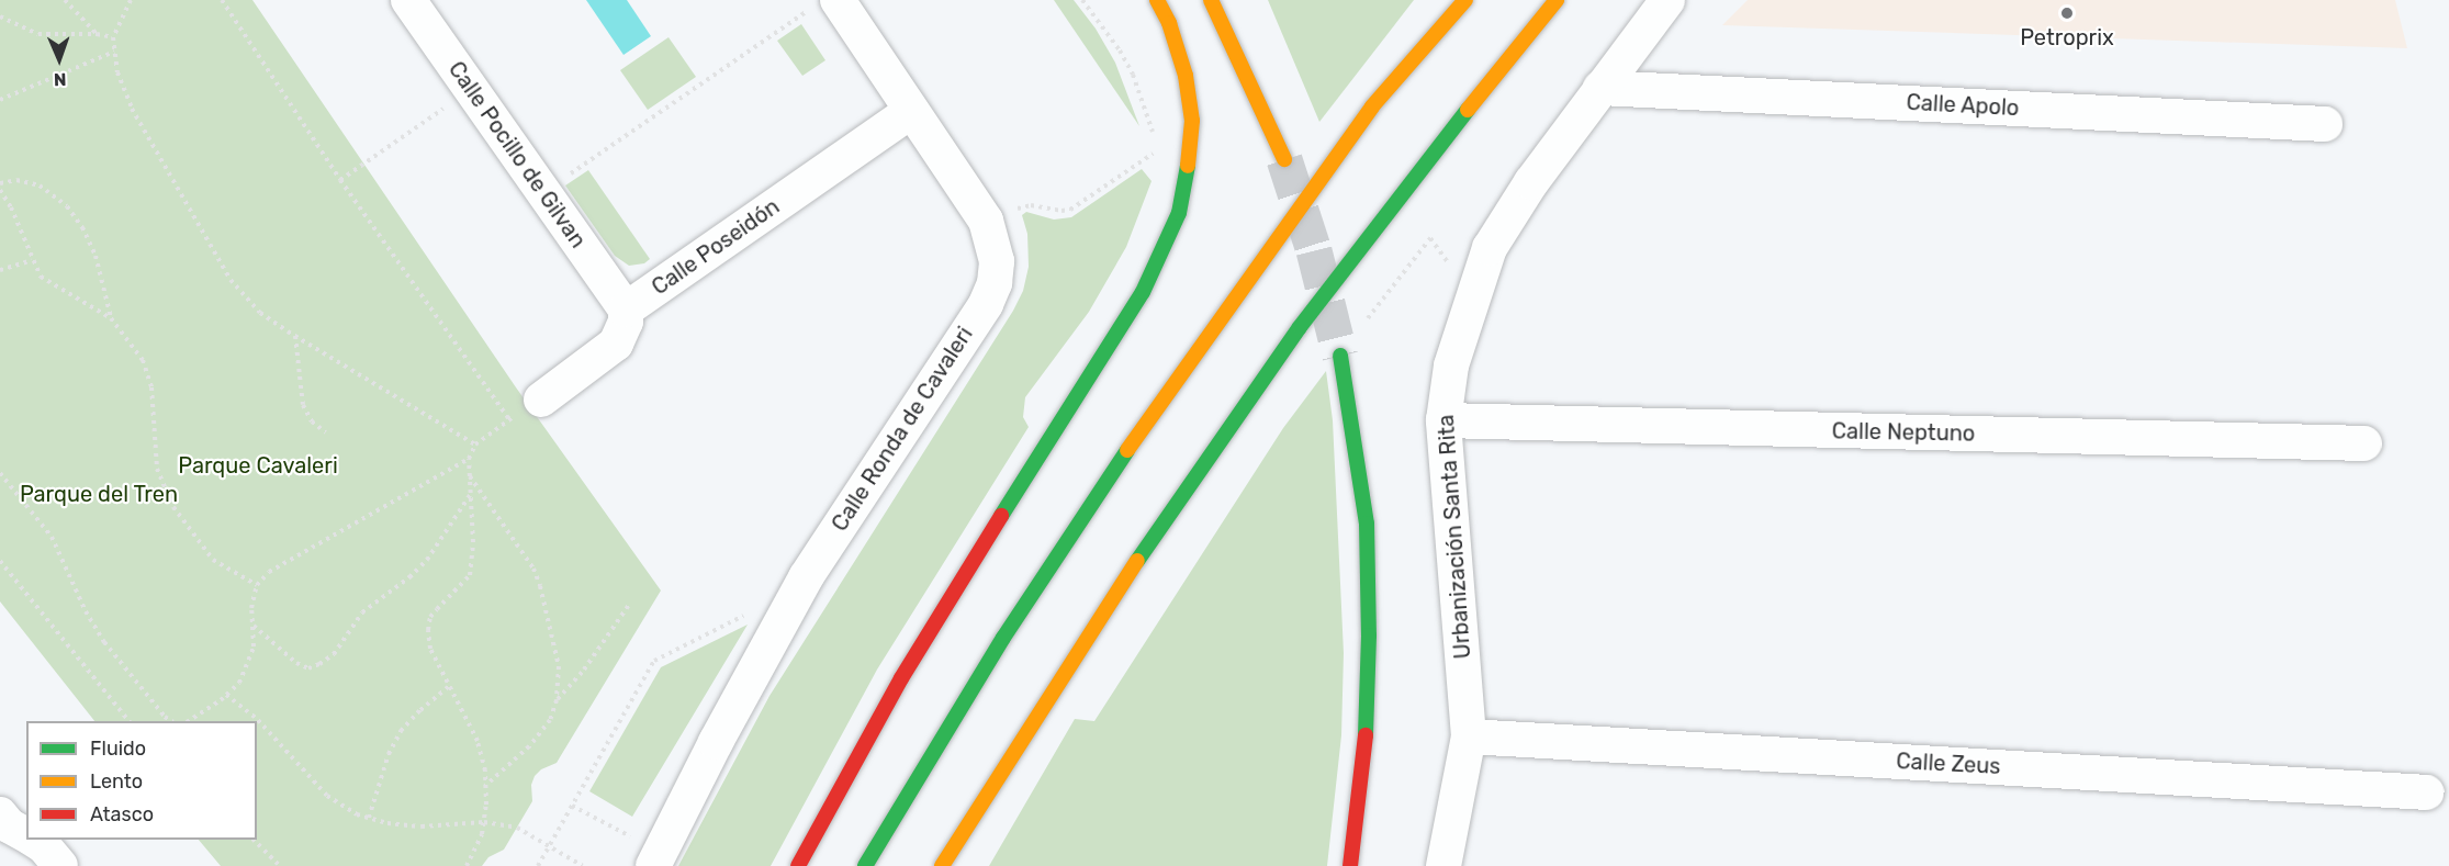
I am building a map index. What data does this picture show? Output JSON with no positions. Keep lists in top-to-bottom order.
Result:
{
  "streets": {
    "street": [
      "Calle Apolo",
      "Calle Pocillo de Gilvan",
      "Calle Poseidón",
      "Calle Ronda de Cavaleri",
      "Calle Neptuno",
      "Urbanización Santa Rita",
      "Calle Zeus"
    ]
  },
  "crossings": [
    ["Calle Apolo", "Urbanización Santa Rita"],
    ["Calle Pocillo de Gilvan", "Calle Poseidón"],
    ["Calle Poseidón", "Calle Ronda de Cavaleri"],
    ["Calle Neptuno", "Urbanización Santa Rita"],
    ["Urbanización Santa Rita", "Calle Zeus"]
  ],
  "parks": ["Parque Cavaleri", "Parque del Tren"],
  "places": ["Petroprix"],
  "legend": ["Fluido", "Lento", "Atasco"],
  "north": "bottom"
}
